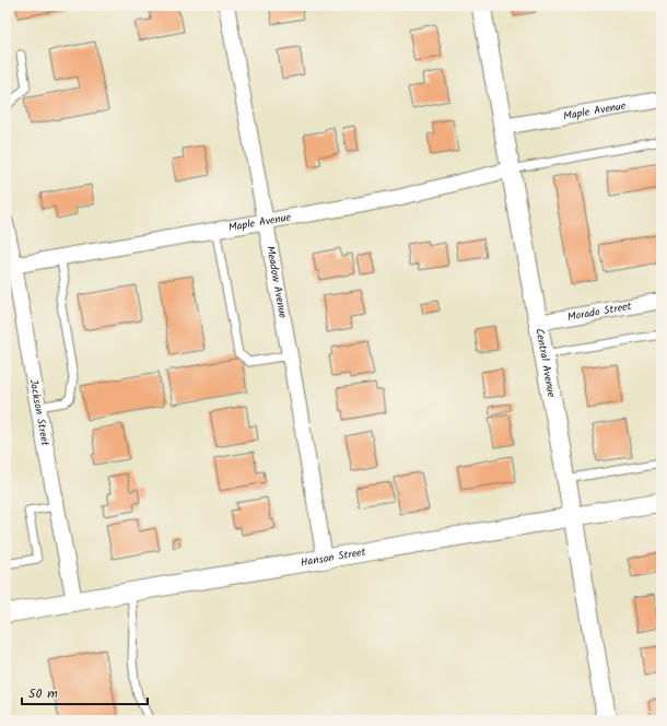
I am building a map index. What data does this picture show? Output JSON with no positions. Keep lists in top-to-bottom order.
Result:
{
  "streets": {
    "street": [
      "Maple Avenue",
      "Meadow Avenue",
      "Morado Street",
      "Central Avenue",
      "Jackson Street",
      "Hanson Street"
    ]
  },
  "crossings": [
    ["Maple Avenue", "Meadow Avenue"],
    ["Maple Avenue", "Central Avenue"],
    ["Maple Avenue", "Jackson Street"],
    ["Meadow Avenue", "Hanson Street"],
    ["Morado Street", "Central Avenue"],
    ["Central Avenue", "Hanson Street"],
    ["Jackson Street", "Hanson Street"]
  ],
  "scale_bar": "50 m"
}
